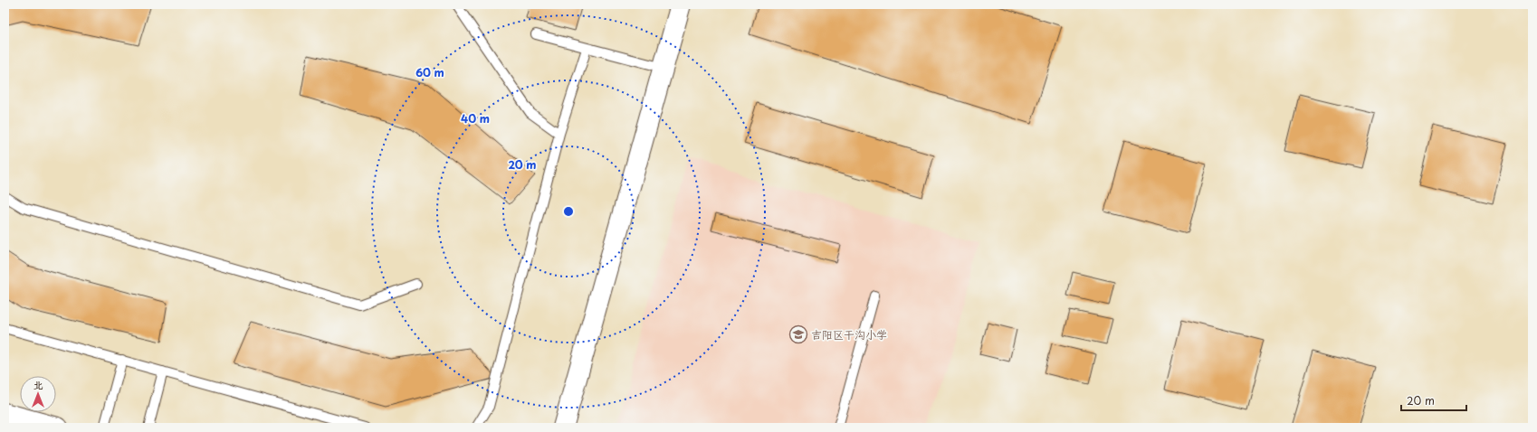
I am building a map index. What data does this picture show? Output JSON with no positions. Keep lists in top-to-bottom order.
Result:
{
  "places": {
    "school or university": ["吉阳区干沟小学"]
  },
  "scale_bar": "20 m",
  "north": "top",
  "rings": ["60 m", "40 m", "20 m"]
}
